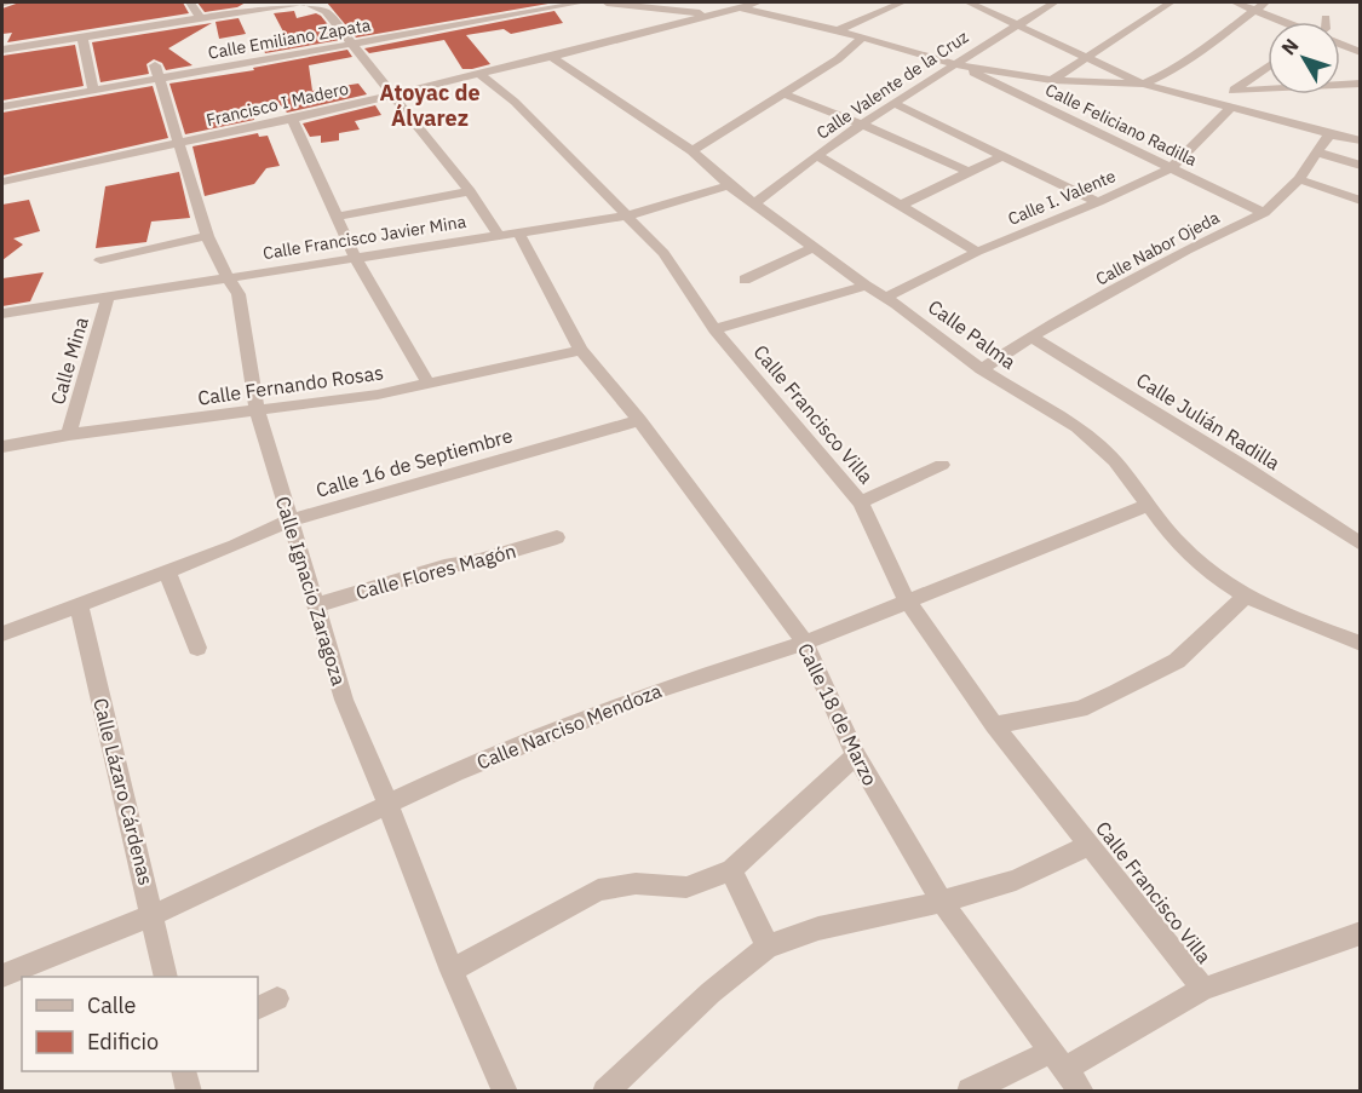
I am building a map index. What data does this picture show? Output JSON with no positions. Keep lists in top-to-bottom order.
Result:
{
  "streets": {
    "street": [
      "Calle Emiliano Zapata",
      "Calle Valente de la Cruz",
      "Francisco I Madero",
      "Calle Feliciano Radilla",
      "Calle I. Valente",
      "Calle Francisco Javier Mina",
      "Calle Nabor Ojeda",
      "Calle Palma",
      "Calle Mina",
      "Calle Fernando Rosas",
      "Calle Francisco Villa",
      "Calle Julián Radilla",
      "Calle 16 de Septiembre",
      "Calle Flores Magón",
      "Calle Ignacio Zaragoza",
      "Calle 18 de Marzo",
      "Calle Narciso Mendoza",
      "Calle Lázaro Cárdenas"
    ]
  },
  "crossings": [
    ["Calle Emiliano Zapata", "Calle Ignacio Zaragoza"],
    ["Calle Emiliano Zapata", "Calle 18 de Marzo"],
    ["Calle Valente de la Cruz", "Calle Feliciano Radilla"],
    ["Calle Valente de la Cruz", "Calle Palma"],
    ["Francisco I Madero", "Calle Palma"],
    ["Francisco I Madero", "Calle Francisco Villa"],
    ["Francisco I Madero", "Calle Ignacio Zaragoza"],
    ["Francisco I Madero", "Calle 18 de Marzo"],
    ["Calle Feliciano Radilla", "Calle I. Valente"],
    ["Calle Feliciano Radilla", "Calle Nabor Ojeda"],
    ["Calle I. Valente", "Calle Palma"],
    ["Calle Francisco Javier Mina", "Calle Palma"],
    ["Calle Francisco Javier Mina", "Calle Mina"],
    ["Calle Francisco Javier Mina", "Calle Francisco Villa"],
    ["Calle Francisco Javier Mina", "Calle Ignacio Zaragoza"],
    ["Calle Francisco Javier Mina", "Calle 18 de Marzo"],
    ["Calle Nabor Ojeda", "Calle Palma"],
    ["Calle Nabor Ojeda", "Calle Julián Radilla"],
    ["Calle Palma", "Calle Narciso Mendoza"],
    ["Calle Mina", "Calle Fernando Rosas"],
    ["Calle Fernando Rosas", "Calle Ignacio Zaragoza"],
    ["Calle Fernando Rosas", "Calle 18 de Marzo"],
    ["Calle Francisco Villa", "Calle Narciso Mendoza"],
    ["Calle 16 de Septiembre", "Calle Ignacio Zaragoza"],
    ["Calle 16 de Septiembre", "Calle 18 de Marzo"],
    ["Calle 16 de Septiembre", "Calle Lázaro Cárdenas"],
    ["Calle Flores Magón", "Calle Ignacio Zaragoza"],
    ["Calle Ignacio Zaragoza", "Calle Narciso Mendoza"],
    ["Calle 18 de Marzo", "Calle Narciso Mendoza"],
    ["Calle Narciso Mendoza", "Calle Lázaro Cárdenas"]
  ],
  "districts": ["Atoyac de Álvarez"],
  "legend": ["Calle", "Edificio"],
  "north": "top left"
}
